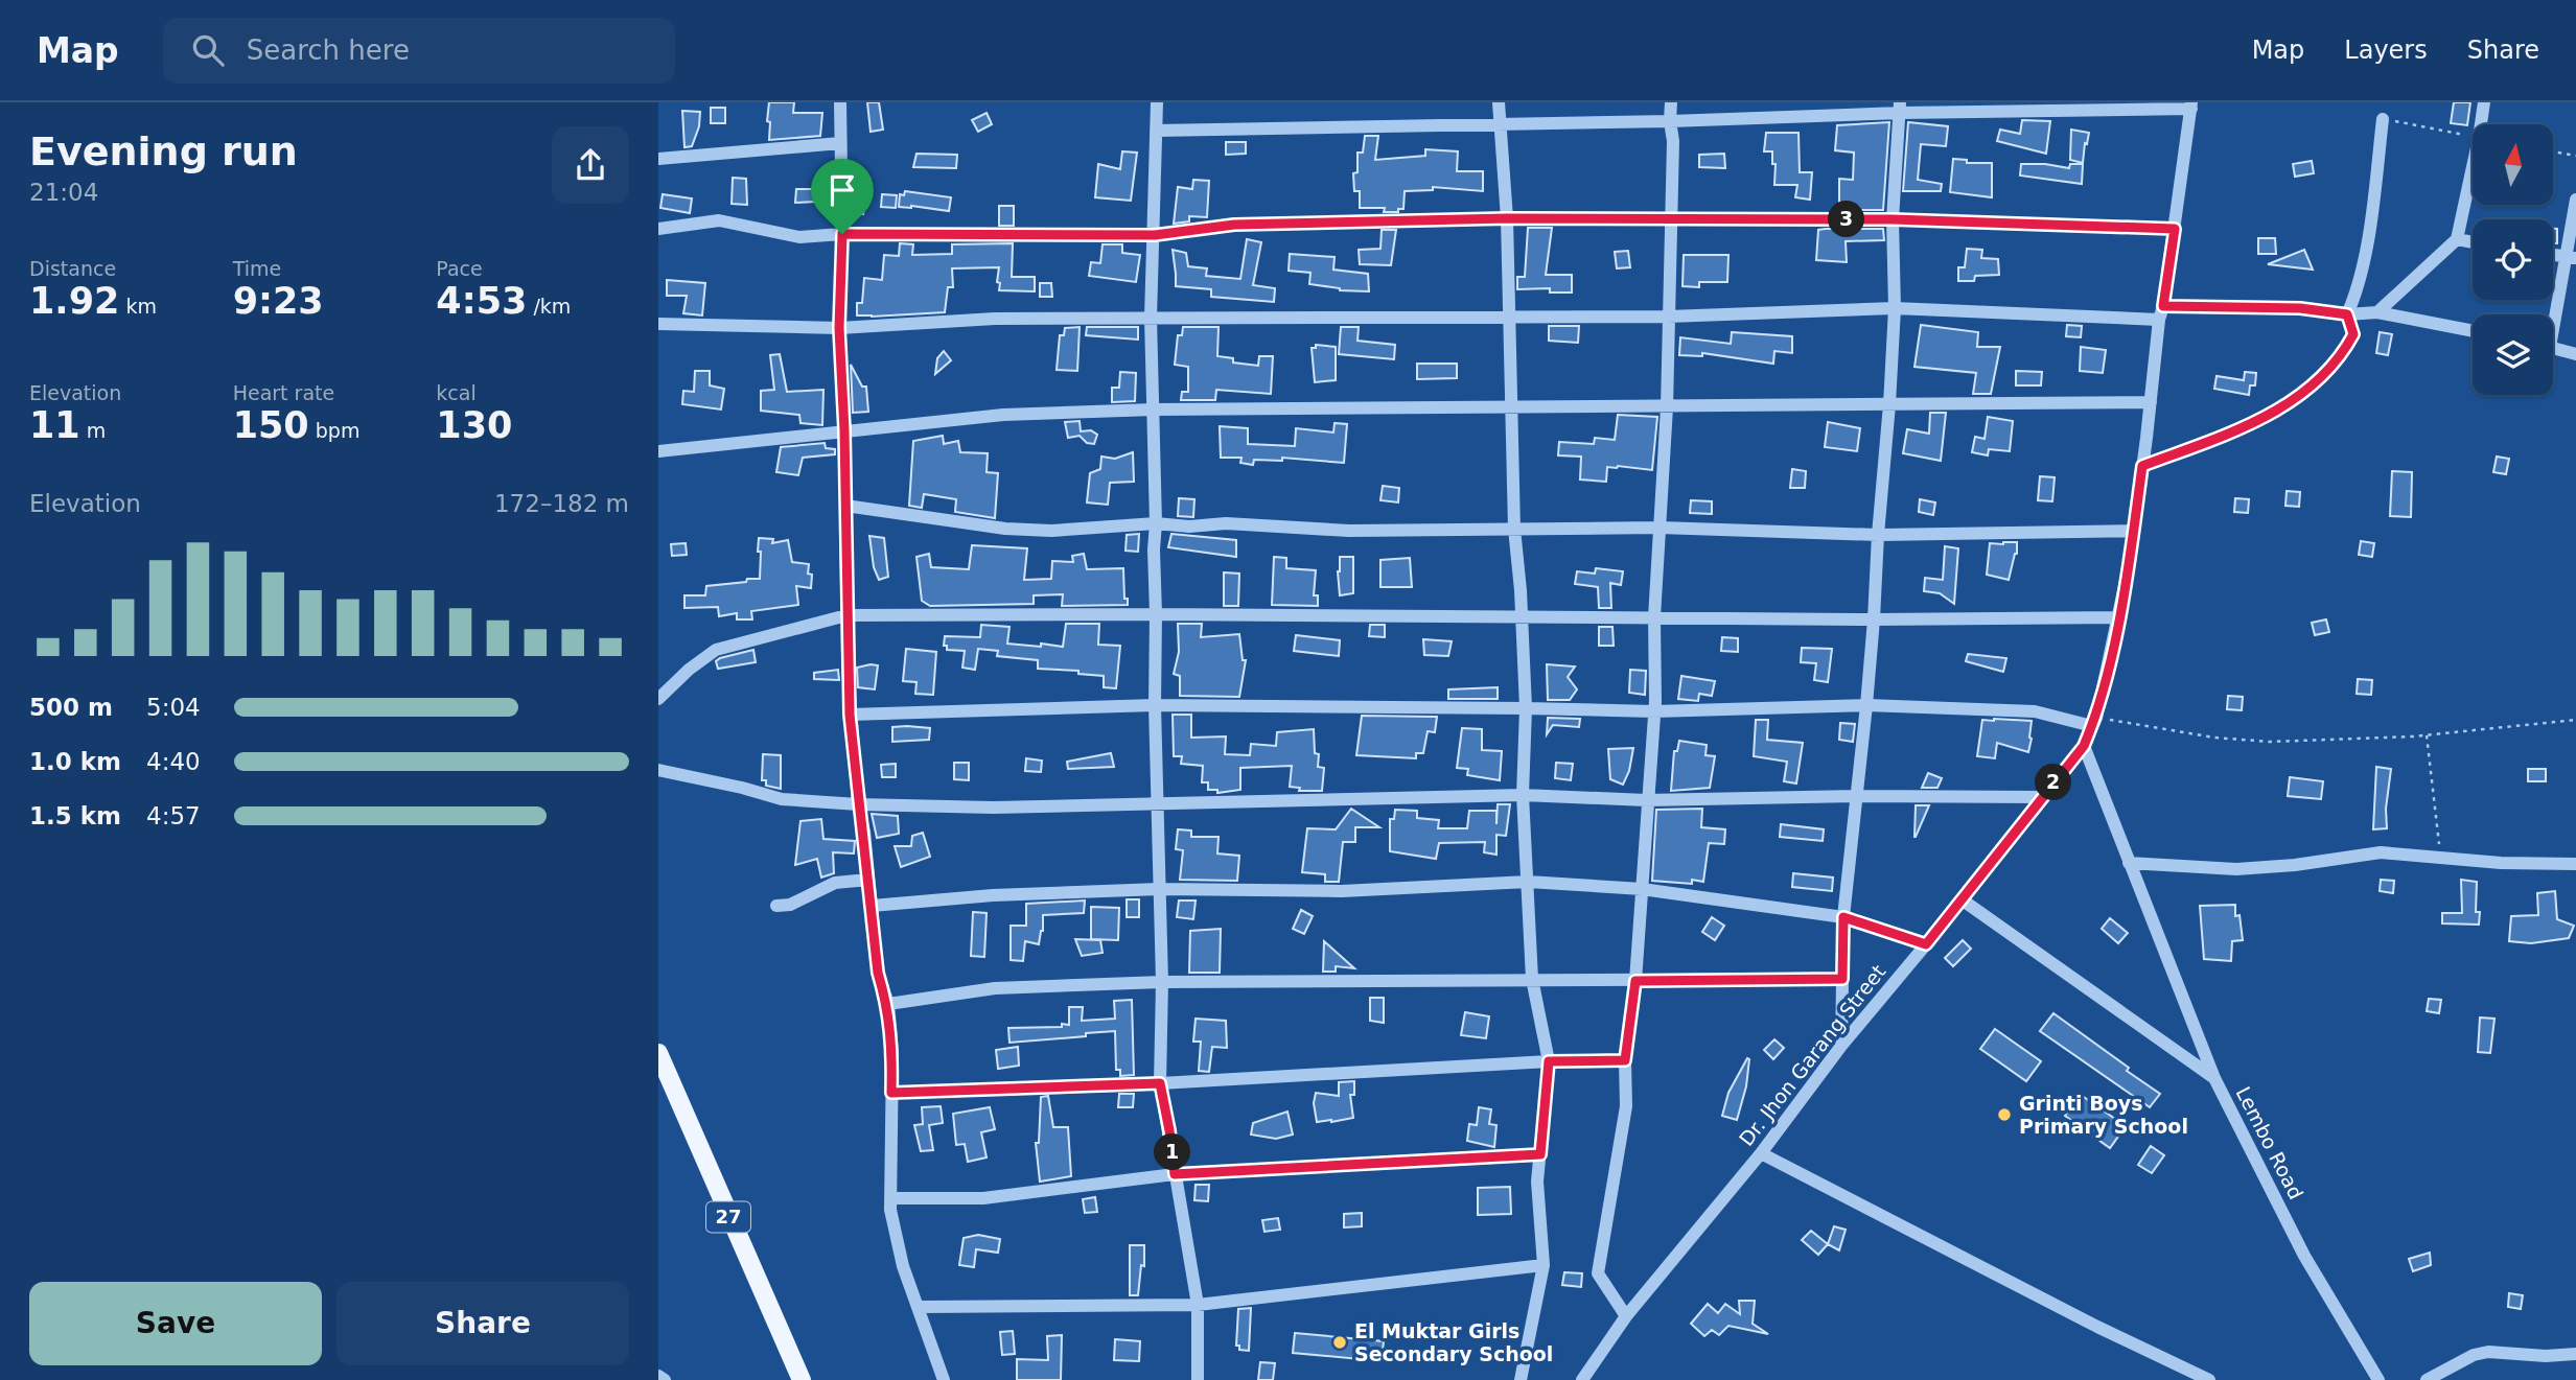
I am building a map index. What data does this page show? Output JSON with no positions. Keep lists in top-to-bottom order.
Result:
{
  "streets": {
    "main road": ["27"],
    "street": ["Dr. Jhon Garang Street", "Lembo Road"]
  },
  "crossings": [
    ["Dr. Jhon Garang Street", "Lembo Road"]
  ],
  "places": ["Grinti Boys Primary School", "El Muktar Girls Secondary School"],
  "north": "top",
  "page": {
    "header": "Map",
    "search": "Search here",
    "nav": ["Map", "Layers", "Share"],
    "heading": ["Evening run", "21:04"],
    "pins": ["3", "2", "1"],
    "stats": [
      ["Distance", "1.92 km"],
      ["Time", "9:23"],
      ["Pace", "4:53 /km"],
      ["Elevation", "11 m"],
      ["Heart rate", "150 bpm"],
      ["kcal", "130"]
    ],
    "chart": ["Elevation", "172–182 m"],
    "list": [
      {
        "name": "500 m",
        "note": "5:04"
      },
      {
        "name": "1.0 km",
        "note": "4:40"
      },
      {
        "name": "1.5 km",
        "note": "4:57"
      }
    ],
    "buttons": ["Save", "Share"]
  }
}
